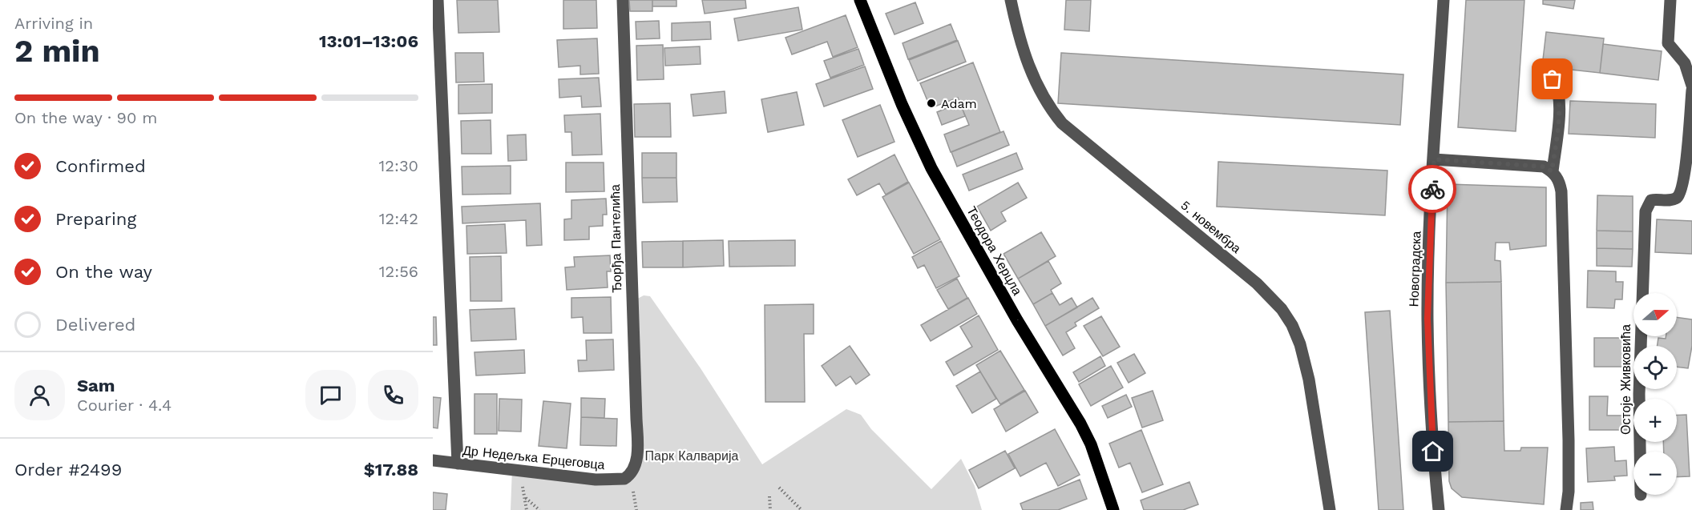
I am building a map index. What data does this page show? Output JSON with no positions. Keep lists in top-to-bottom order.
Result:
{
  "streets": {
    "main road": ["Теодора Херцла"],
    "street": [
      "5. новембра",
      "Ђорђа Пантелића",
      "Новоградска",
      "Остоје Живковића",
      "Др Недељка Ерцеговца"
    ]
  },
  "crossings": [
    ["Ђорђа Пантелића", "Др Недељка Ерцеговца"]
  ],
  "parks": ["Парк Калварија"],
  "places": ["Adam"],
  "north": "right",
  "page": {
    "heading": ["2 min", "Arriving in", "13:01–13:06"],
    "panel": [
      "Sam",
      "Courier · 4.4",
      "Order #2499",
      "$17.88"
    ],
    "bar": "On the way · 90 m",
    "list": [
      ["Confirmed", "12:30"],
      ["Preparing", "12:42"],
      ["On the way", "12:56"],
      "Delivered"
    ],
    "map_buttons": ["+", "−"]
  }
}
